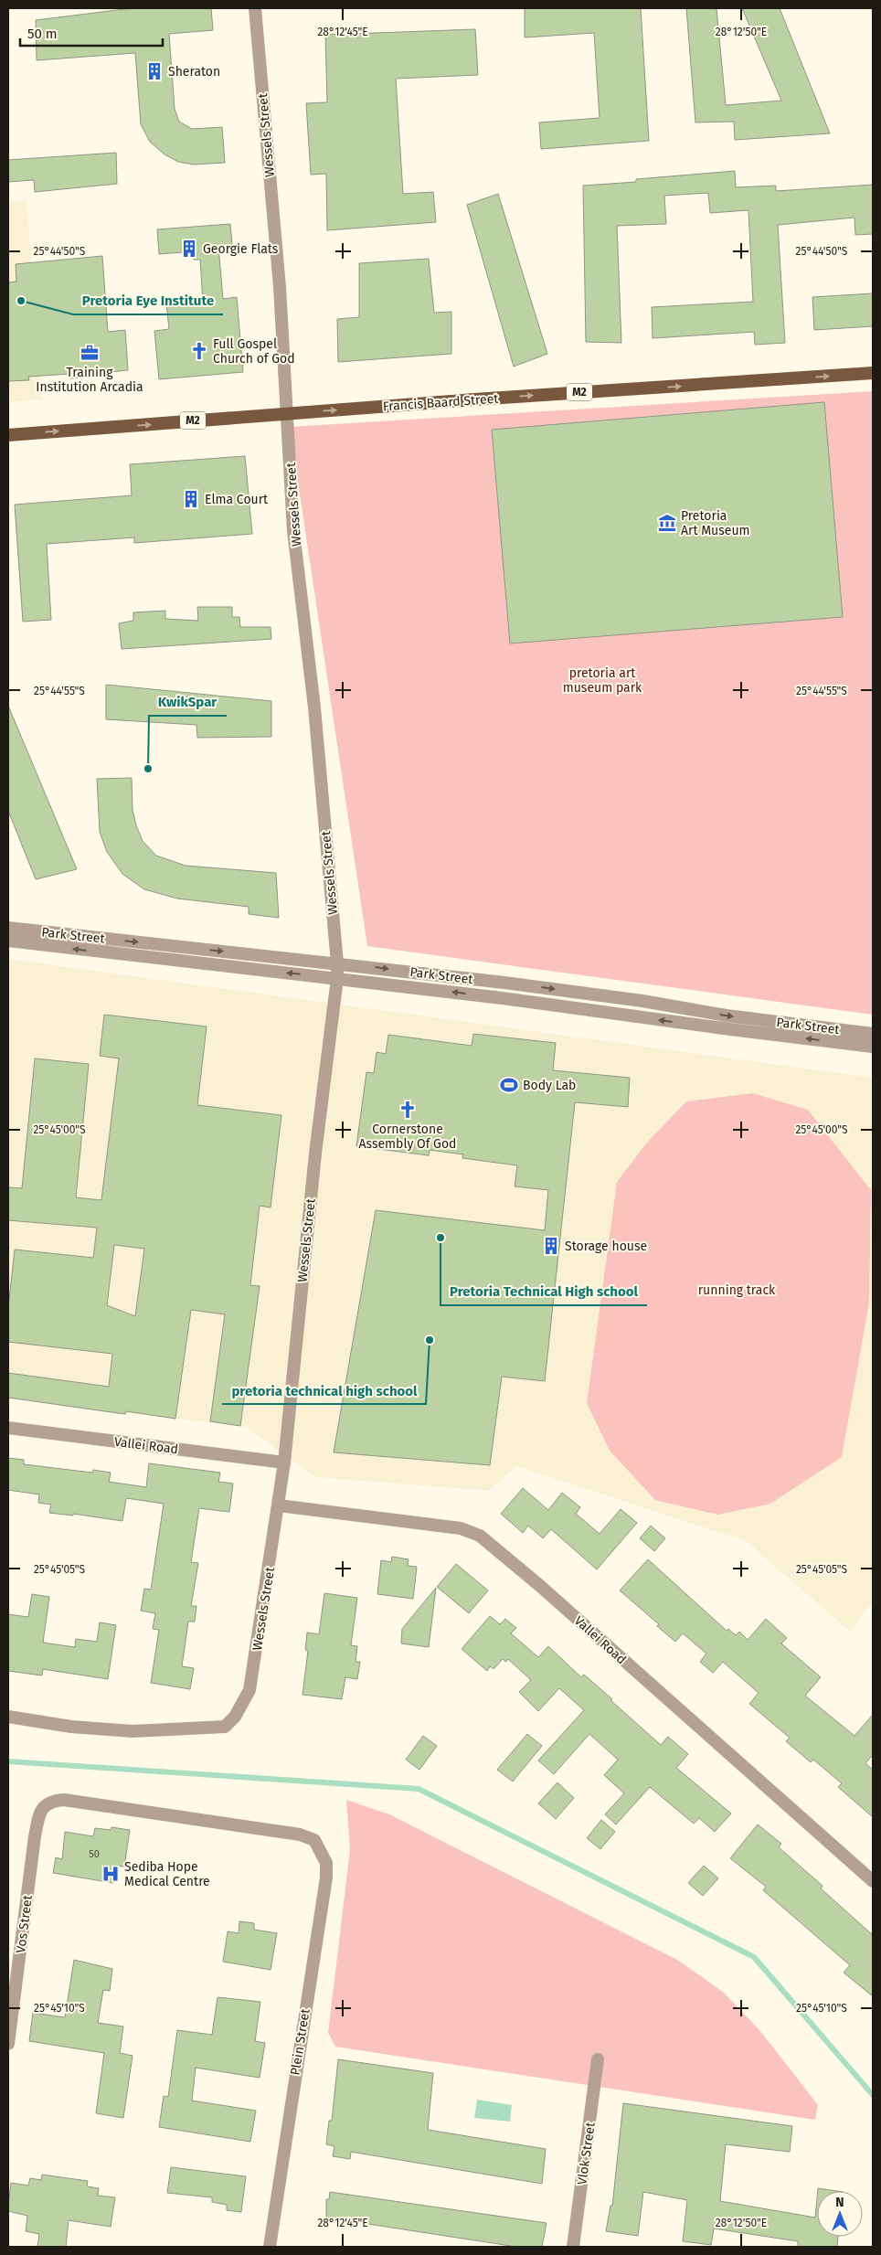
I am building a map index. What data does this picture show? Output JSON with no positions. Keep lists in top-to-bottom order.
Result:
{
  "streets": {
    "main road": ["M2", "Francis Baard Street"],
    "street": [
      "Wessels Street",
      "Park Street",
      "Vallei Road",
      "Vos Street",
      "Plein Street",
      "Vlok Street"
    ]
  },
  "crossings": [
    ["Wessels Street", "Francis Baard Street"],
    ["Wessels Street", "Park Street"],
    ["Wessels Street", "Vallei Road"],
    ["Vos Street", "Plein Street"]
  ],
  "one_way": ["Francis Baard Street"],
  "parks": ["pretoria art museum park", "running track"],
  "places": {
    "building": [
      "Sheraton",
      "Georgie Flats",
      "Elma Court",
      "Storage house"
    ],
    "other": [
      "Pretoria Eye Institute",
      "KwikSpar",
      "Pretoria Technical High school",
      "pretoria technical high school"
    ],
    "church": ["Full Gospel Church of God", "Cornerstone Assembly Of God"],
    "office": ["Training Institution Arcadia"],
    "museum": ["Pretoria Art Museum"],
    "sports": ["Body Lab"],
    "hospital": ["Sediba Hope Medical Centre"]
  },
  "house_numbers": ["50"],
  "scale_bar": "50 m",
  "north": "top",
  "coordinates": [
    "28°12'45\"E",
    "28°12'50\"E",
    "25°44'50\"S",
    "25°44'55\"S",
    "25°45'00\"S",
    "25°45'05\"S",
    "25°45'10\"S"
  ]
}
